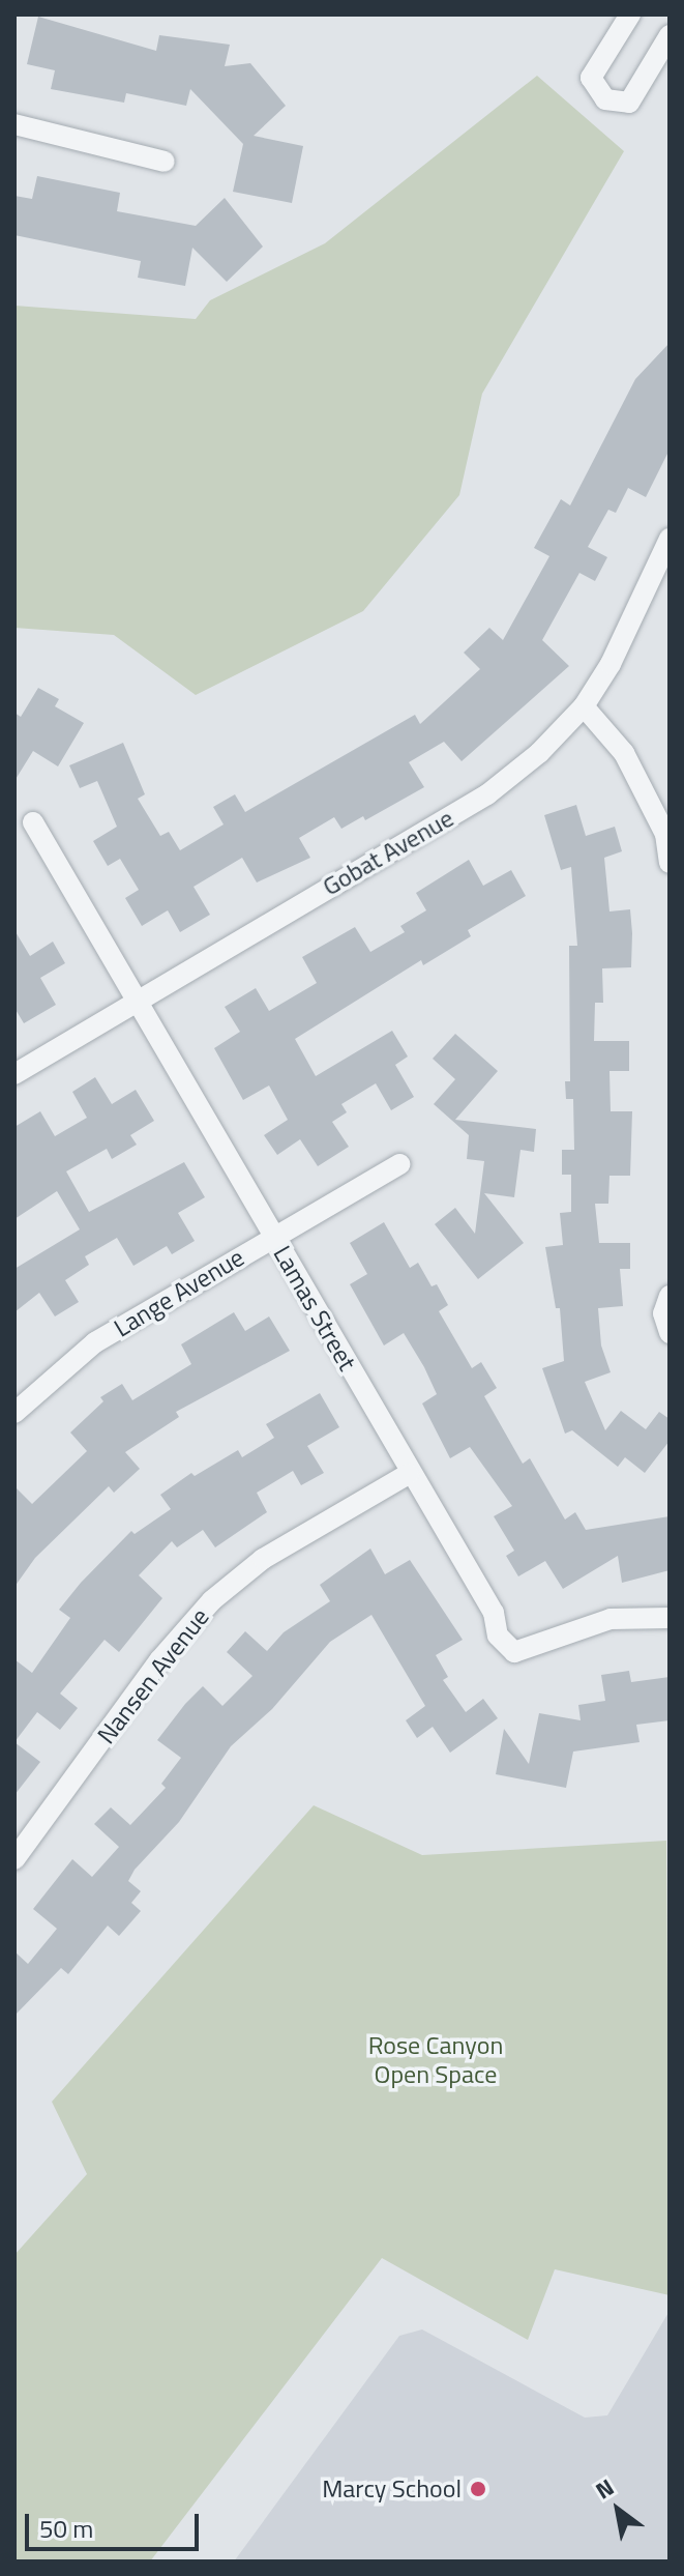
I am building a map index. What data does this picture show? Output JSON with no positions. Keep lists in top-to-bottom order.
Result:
{
  "streets": {
    "street": [
      "Gobat Avenue",
      "Lange Avenue",
      "Lamas Street",
      "Nansen Avenue"
    ]
  },
  "crossings": [
    ["Gobat Avenue", "Lamas Street"],
    ["Lange Avenue", "Lamas Street"],
    ["Lamas Street", "Nansen Avenue"]
  ],
  "parks": ["Rose Canyon Open Space"],
  "places": ["Marcy School"],
  "scale_bar": "50 m",
  "north": "top left"
}
